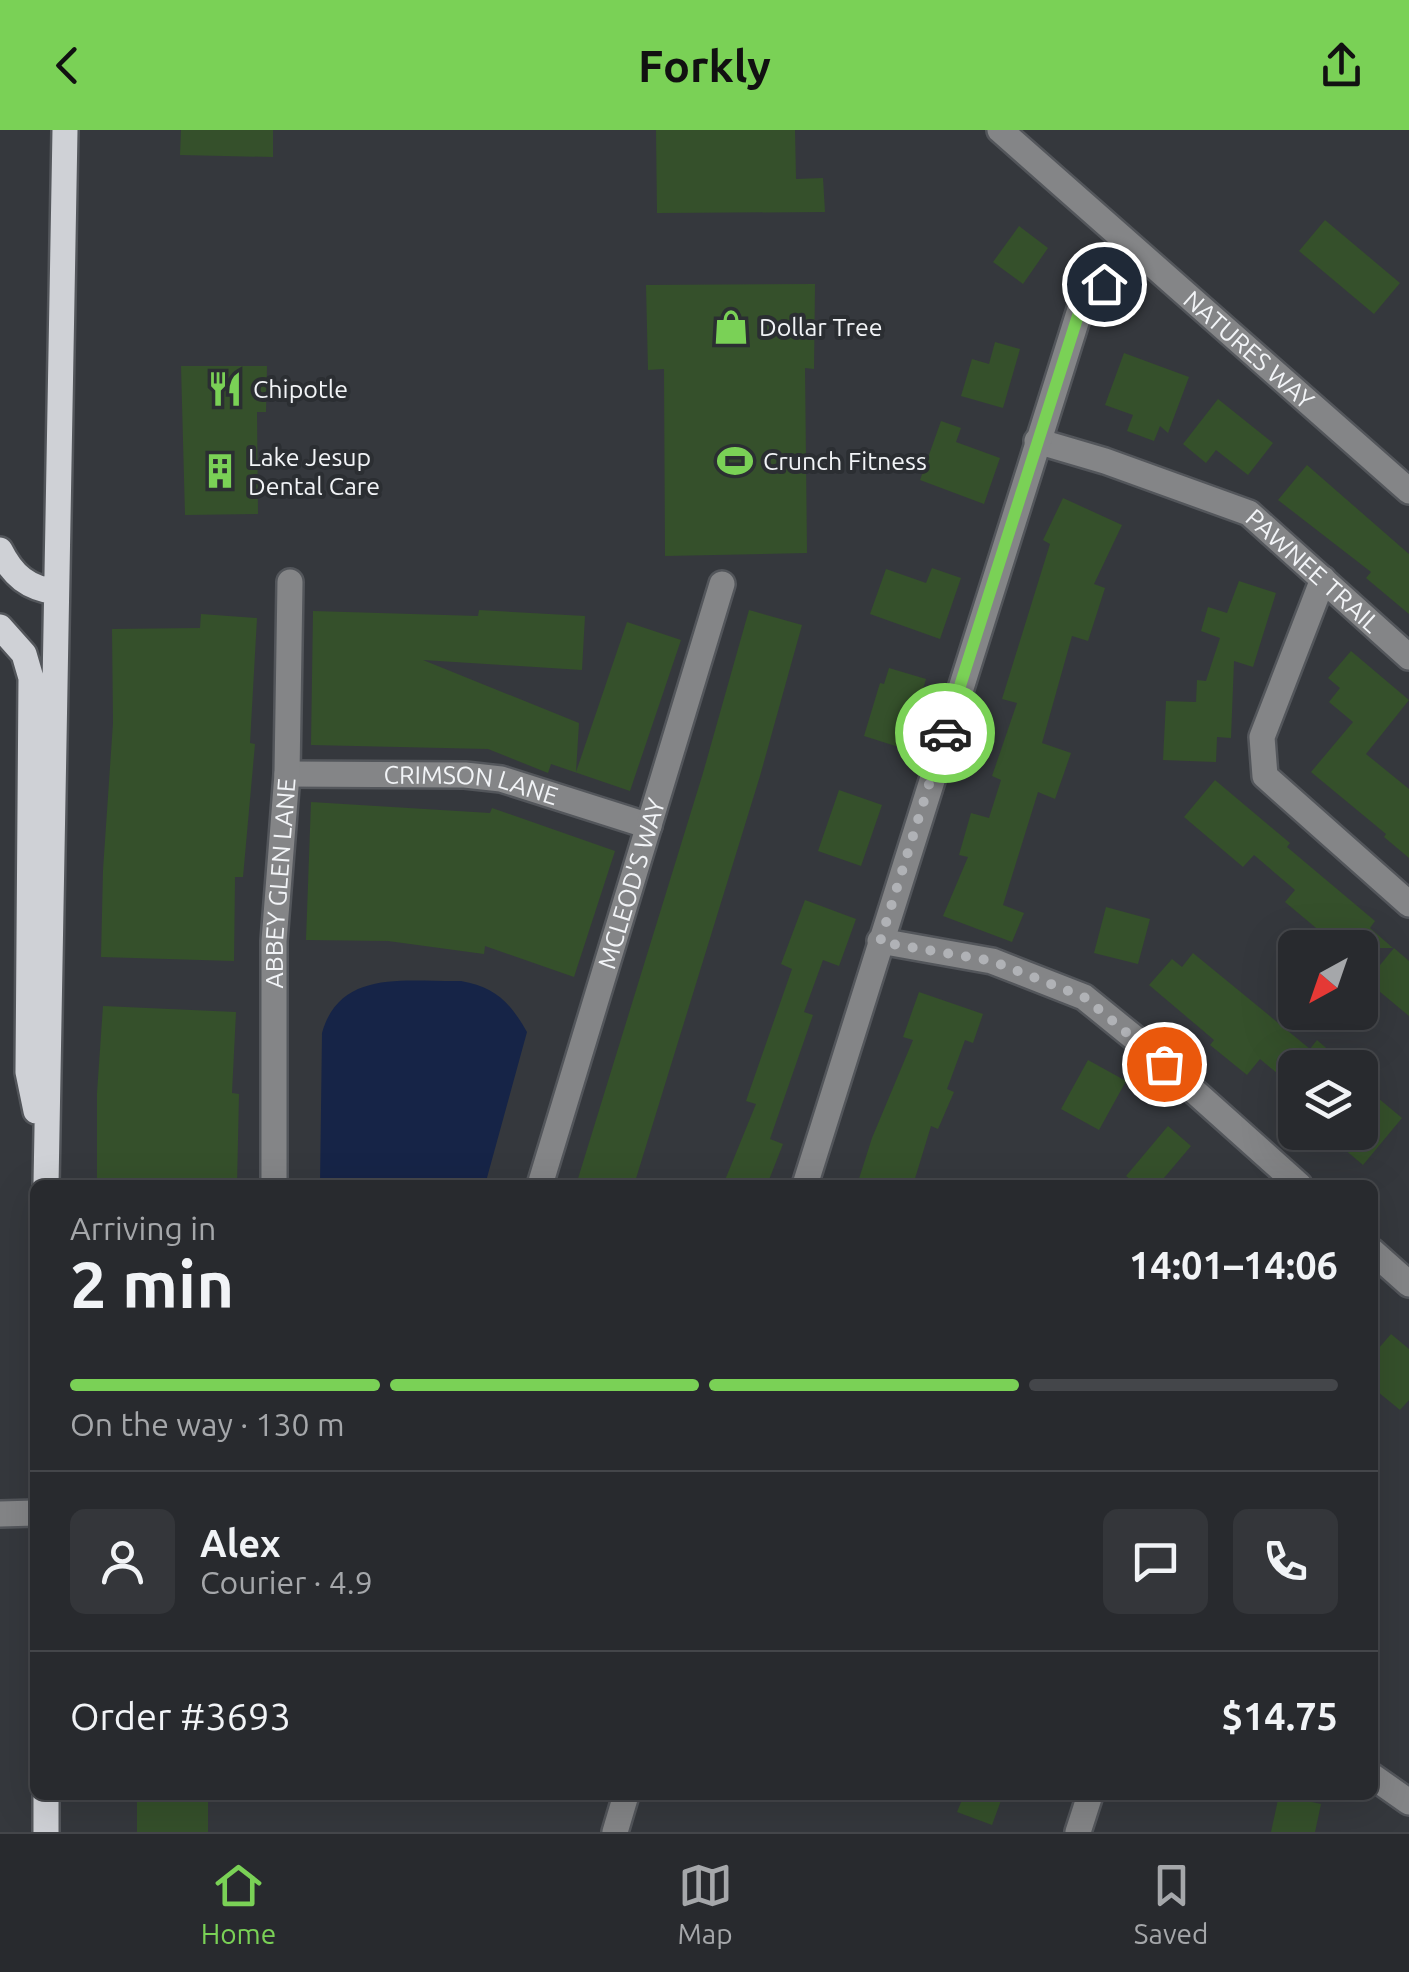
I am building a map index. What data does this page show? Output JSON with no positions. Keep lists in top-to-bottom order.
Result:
{
  "streets": {
    "street": [
      "NATURES WAY",
      "PAWNEE TRAIL",
      "CRIMSON LANE",
      "ABBEY GLEN LANE",
      "MCLEOD'S WAY"
    ]
  },
  "crossings": [
    ["CRIMSON LANE", "ABBEY GLEN LANE"],
    ["CRIMSON LANE", "MCLEOD'S WAY"]
  ],
  "places": {
    "shop": ["Dollar Tree"],
    "restaurant": ["Chipotle"],
    "sports": ["Crunch Fitness"],
    "building": ["Lake Jesup Dental Care"]
  },
  "north": "bottom left",
  "page": {
    "header": "Forkly",
    "heading": ["2 min", "Arriving in", "14:01–14:06"],
    "panel": [
      "Alex",
      "Courier · 4.9",
      "Order #3693",
      "$14.75"
    ],
    "bar": "On the way · 130 m",
    "tabs": ["Home", "Map", "Saved"]
  }
}
